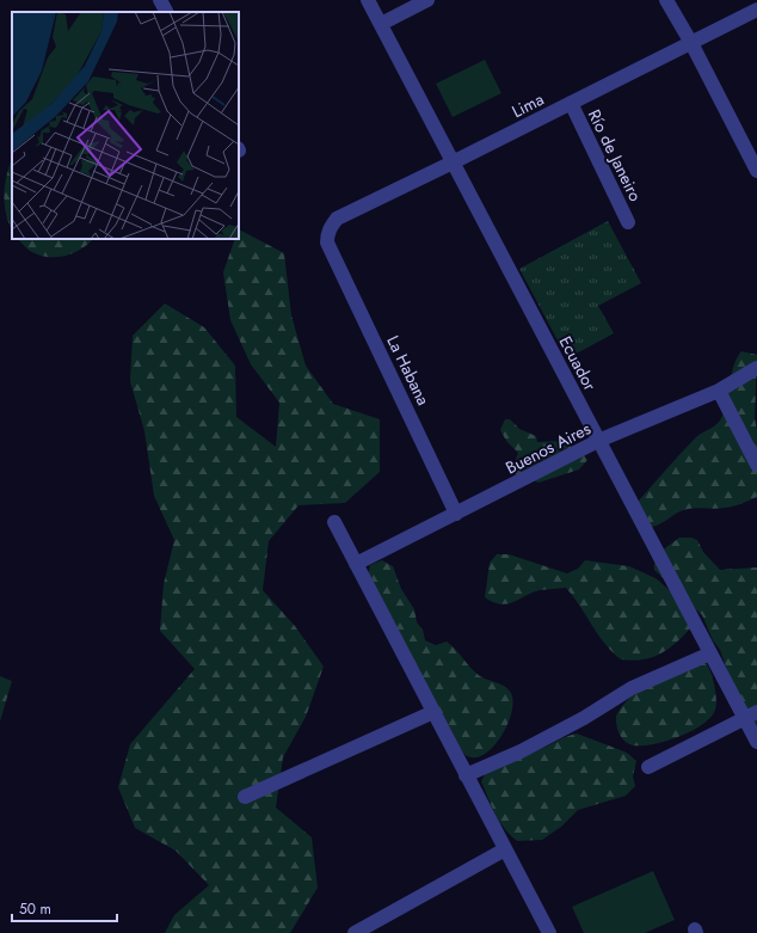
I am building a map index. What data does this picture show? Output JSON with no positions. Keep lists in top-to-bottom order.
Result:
{
  "streets": {
    "street": [
      "Lima",
      "Río de Janeiro",
      "Ecuador",
      "La Habana",
      "Buenos Aires"
    ]
  },
  "crossings": [
    ["Lima", "Río de Janeiro"],
    ["Lima", "Ecuador"],
    ["Lima", "La Habana"],
    ["Ecuador", "Buenos Aires"],
    ["La Habana", "Buenos Aires"]
  ],
  "scale_bar": "50 m"
}
